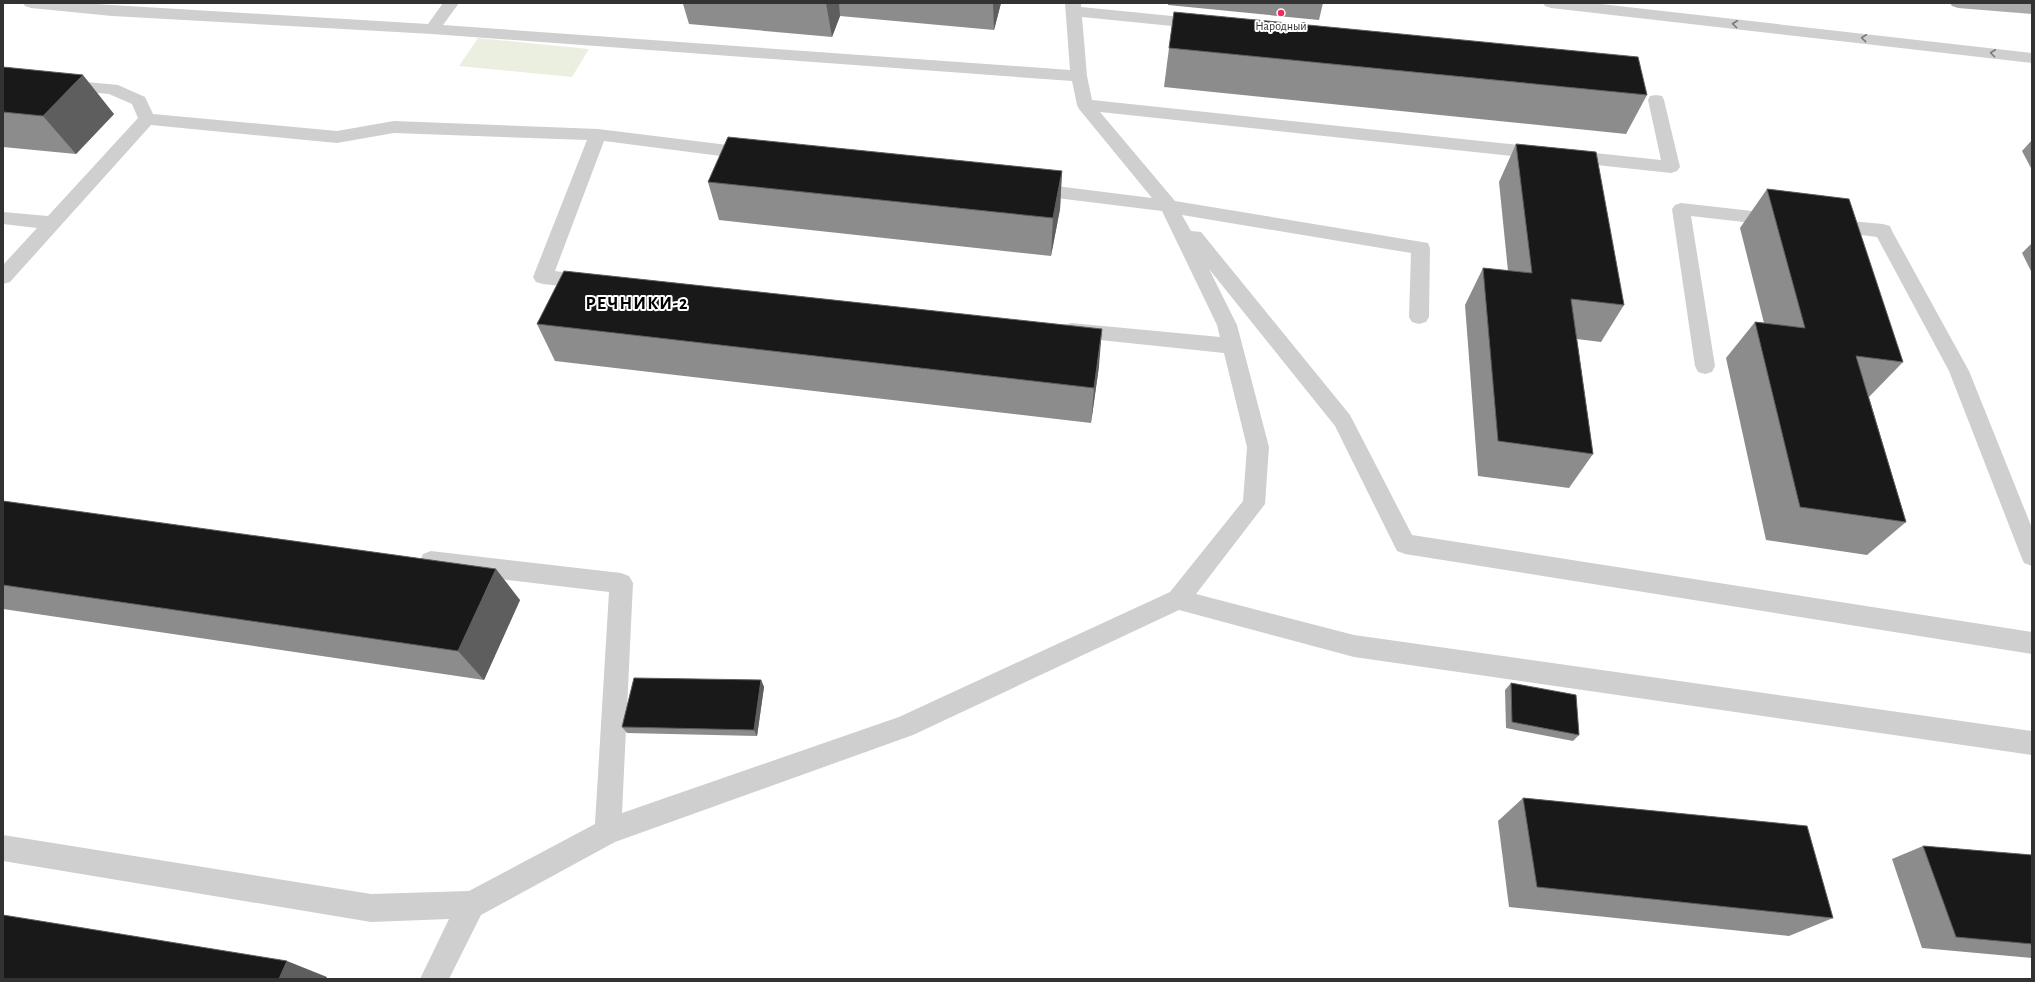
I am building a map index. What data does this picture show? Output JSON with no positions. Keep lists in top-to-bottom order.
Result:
{
  "districts": ["РЕЧНИКИ-2"],
  "places": ["Народный"]
}
